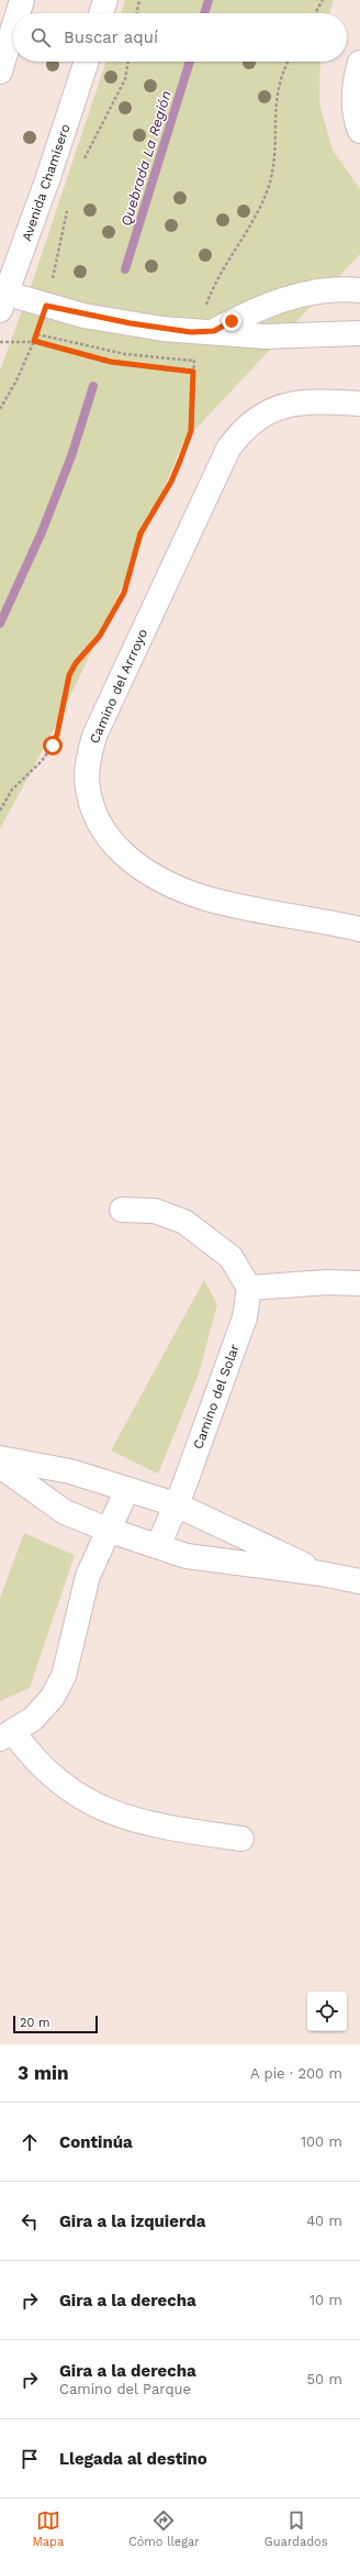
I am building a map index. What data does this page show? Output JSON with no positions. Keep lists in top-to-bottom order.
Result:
{
  "streets": {
    "street": ["Avenida Chamisero", "Camino del Arrroyo", "Camino del Solar"]
  },
  "water": ["Quebrada La Región"],
  "scale_bar": "20 m",
  "page": {
    "search": "Buscar aquí",
    "scale": "20 m",
    "heading": ["3 min", "A pie · 200 m"],
    "list": [
      ["Continúa", "100 m"],
      ["Gira a la izquierda", "40 m"],
      ["Gira a la derecha", "10 m"],
      ["Gira a la derecha", "Camino del Parque", "50 m"],
      "Llegada al destino"
    ],
    "nav": ["Mapa", "Cómo llegar", "Guardados"]
  }
}
